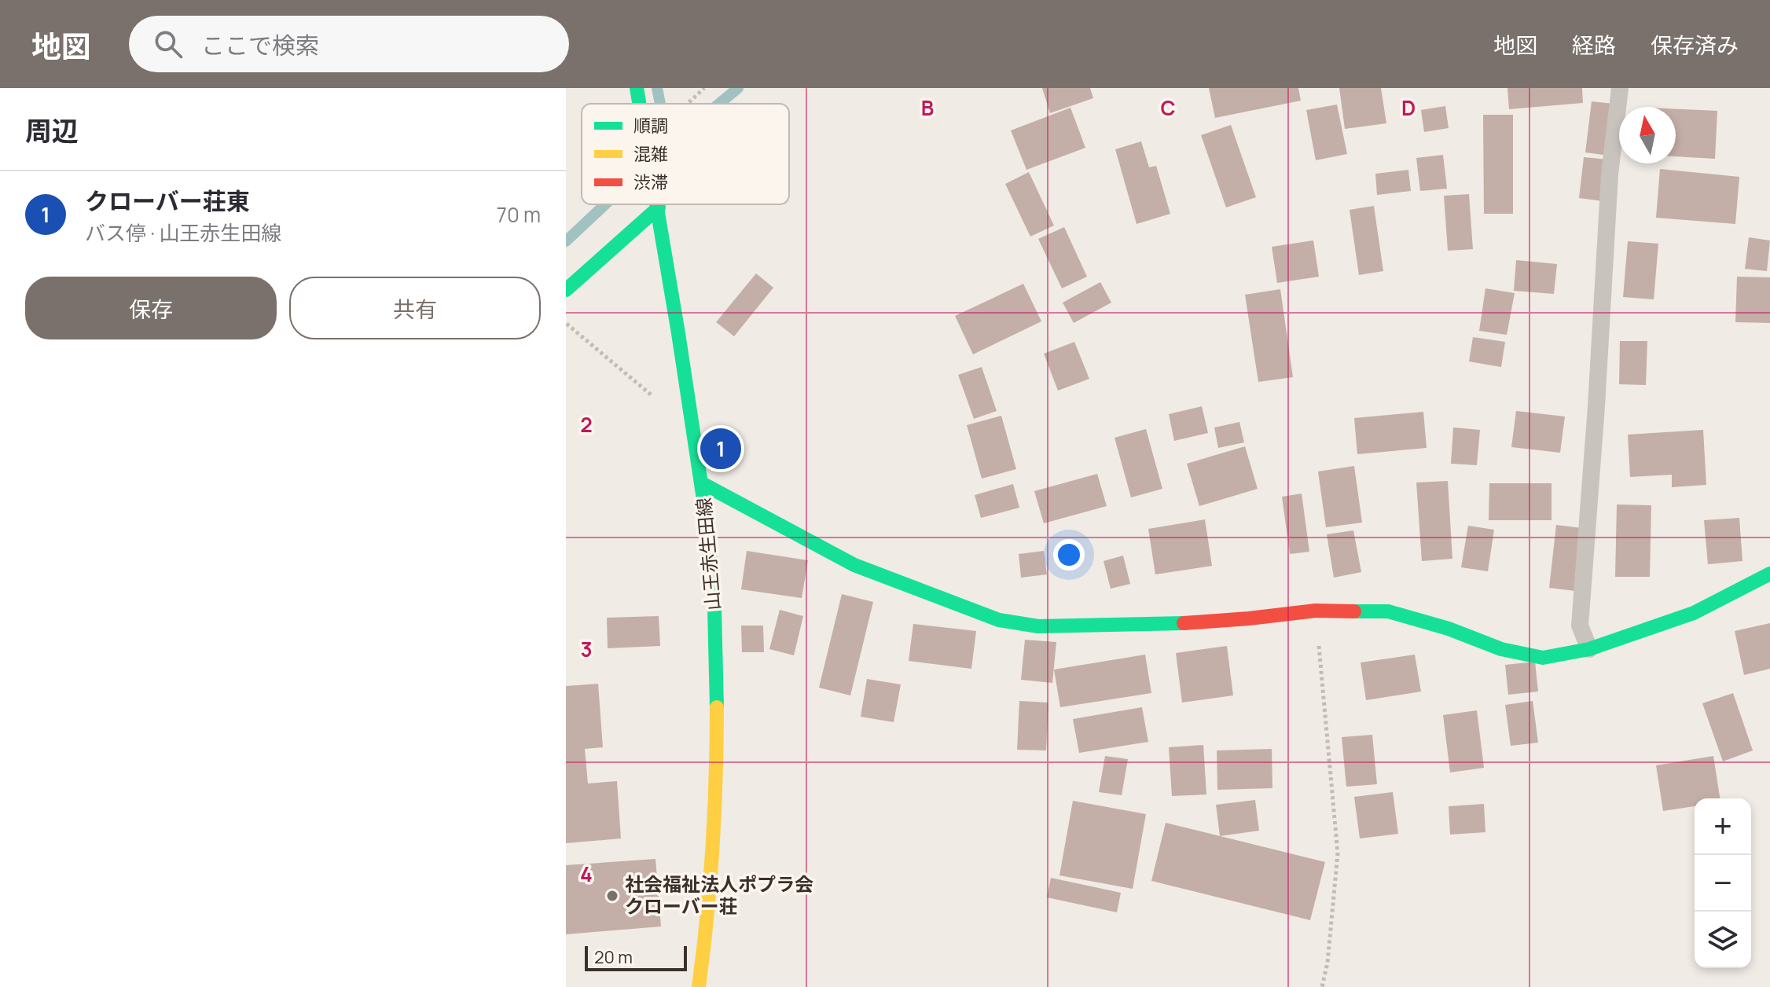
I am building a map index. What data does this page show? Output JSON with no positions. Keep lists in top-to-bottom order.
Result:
{
  "streets": {
    "street": ["山王赤生田線"]
  },
  "places": ["社会福祉法人ポプラ会 クローバー荘"],
  "legend": ["順調", "混雑", "渋滞"],
  "scale_bar": "20 m",
  "north": "top",
  "page": {
    "header": "地図",
    "search": "ここで検索",
    "nav": ["地図", "経路", "保存済み"],
    "heading": "周辺",
    "list": [
      {
        "mark": "1",
        "name": "クローバー荘東",
        "note": "バス停 · 山王赤生田線",
        "value": "70 m"
      }
    ],
    "buttons": ["保存", "共有"],
    "pins": "1",
    "map_buttons": ["+", "−"],
    "scale": "20 m"
  },
  "grid": {
    "columns": ["B", "C", "D"],
    "rows": ["2", "3", "4"]
  }
}
